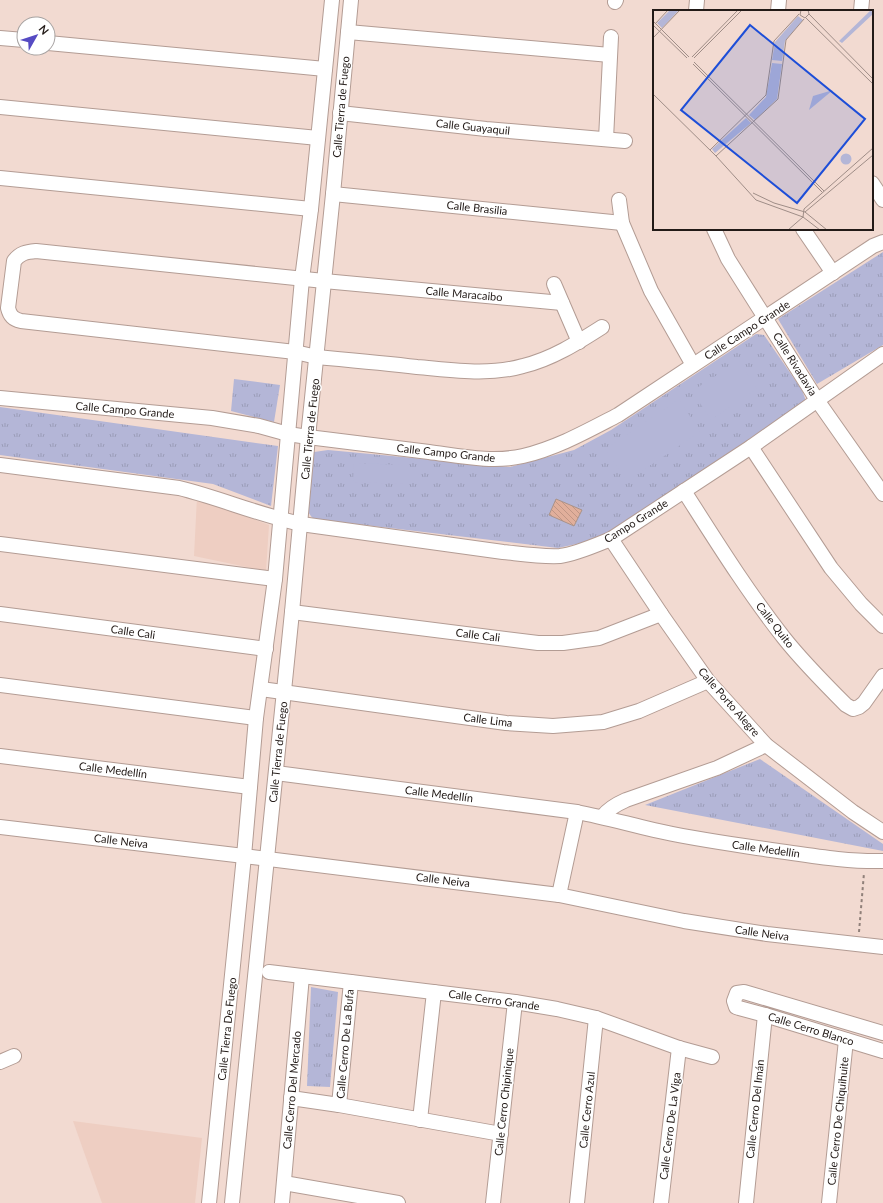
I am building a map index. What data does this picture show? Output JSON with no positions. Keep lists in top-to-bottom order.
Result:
{
  "streets": {
    "street": [
      "Calle Tierra de Fuego",
      "Calle Guayaquil",
      "Calle Brasilia",
      "Calle Maracaibo",
      "Calle Campo Grande",
      "Calle Rivadavia",
      "Campo Grande",
      "Calle Quito",
      "Calle Cali",
      "Calle Porto Alegre",
      "Calle Lima",
      "Calle Medellín",
      "Calle Neiva",
      "Calle Cerro Grande",
      "Calle Tierra De Fuego",
      "Calle Cerro Blanco",
      "Calle Cerro De La Bufa",
      "Calle Cerro Del Mercado",
      "Calle Cerro Chipinique",
      "Calle Cerro Del Imán",
      "Calle Cerro Azul",
      "Calle Cerro De Chiquihuite",
      "Calle Cerro De La Viga"
    ]
  },
  "crossings": [
    ["Calle Tierra de Fuego", "Calle Guayaquil"],
    ["Calle Tierra de Fuego", "Calle Brasilia"],
    ["Calle Tierra de Fuego", "Calle Maracaibo"],
    ["Calle Tierra de Fuego", "Calle Campo Grande"],
    ["Calle Tierra de Fuego", "Campo Grande"],
    ["Calle Tierra de Fuego", "Calle Cali"],
    ["Calle Tierra de Fuego", "Calle Lima"],
    ["Calle Tierra de Fuego", "Calle Medellín"],
    ["Calle Tierra de Fuego", "Calle Neiva"],
    ["Calle Tierra de Fuego", "Calle Tierra De Fuego"],
    ["Calle Campo Grande", "Calle Rivadavia"],
    ["Calle Rivadavia", "Campo Grande"],
    ["Campo Grande", "Calle Quito"],
    ["Campo Grande", "Calle Porto Alegre"],
    ["Calle Cali", "Calle Porto Alegre"],
    ["Calle Porto Alegre", "Calle Lima"],
    ["Calle Neiva", "Calle Tierra De Fuego"],
    ["Calle Cerro Grande", "Calle Cerro De La Bufa"],
    ["Calle Cerro Grande", "Calle Cerro Del Mercado"],
    ["Calle Cerro Grande", "Calle Cerro Chipinique"],
    ["Calle Cerro Grande", "Calle Cerro Azul"],
    ["Calle Cerro Grande", "Calle Cerro De La Viga"],
    ["Calle Cerro Blanco", "Calle Cerro Del Imán"],
    ["Calle Cerro Blanco", "Calle Cerro De Chiquihuite"]
  ],
  "north": "top right"
}
